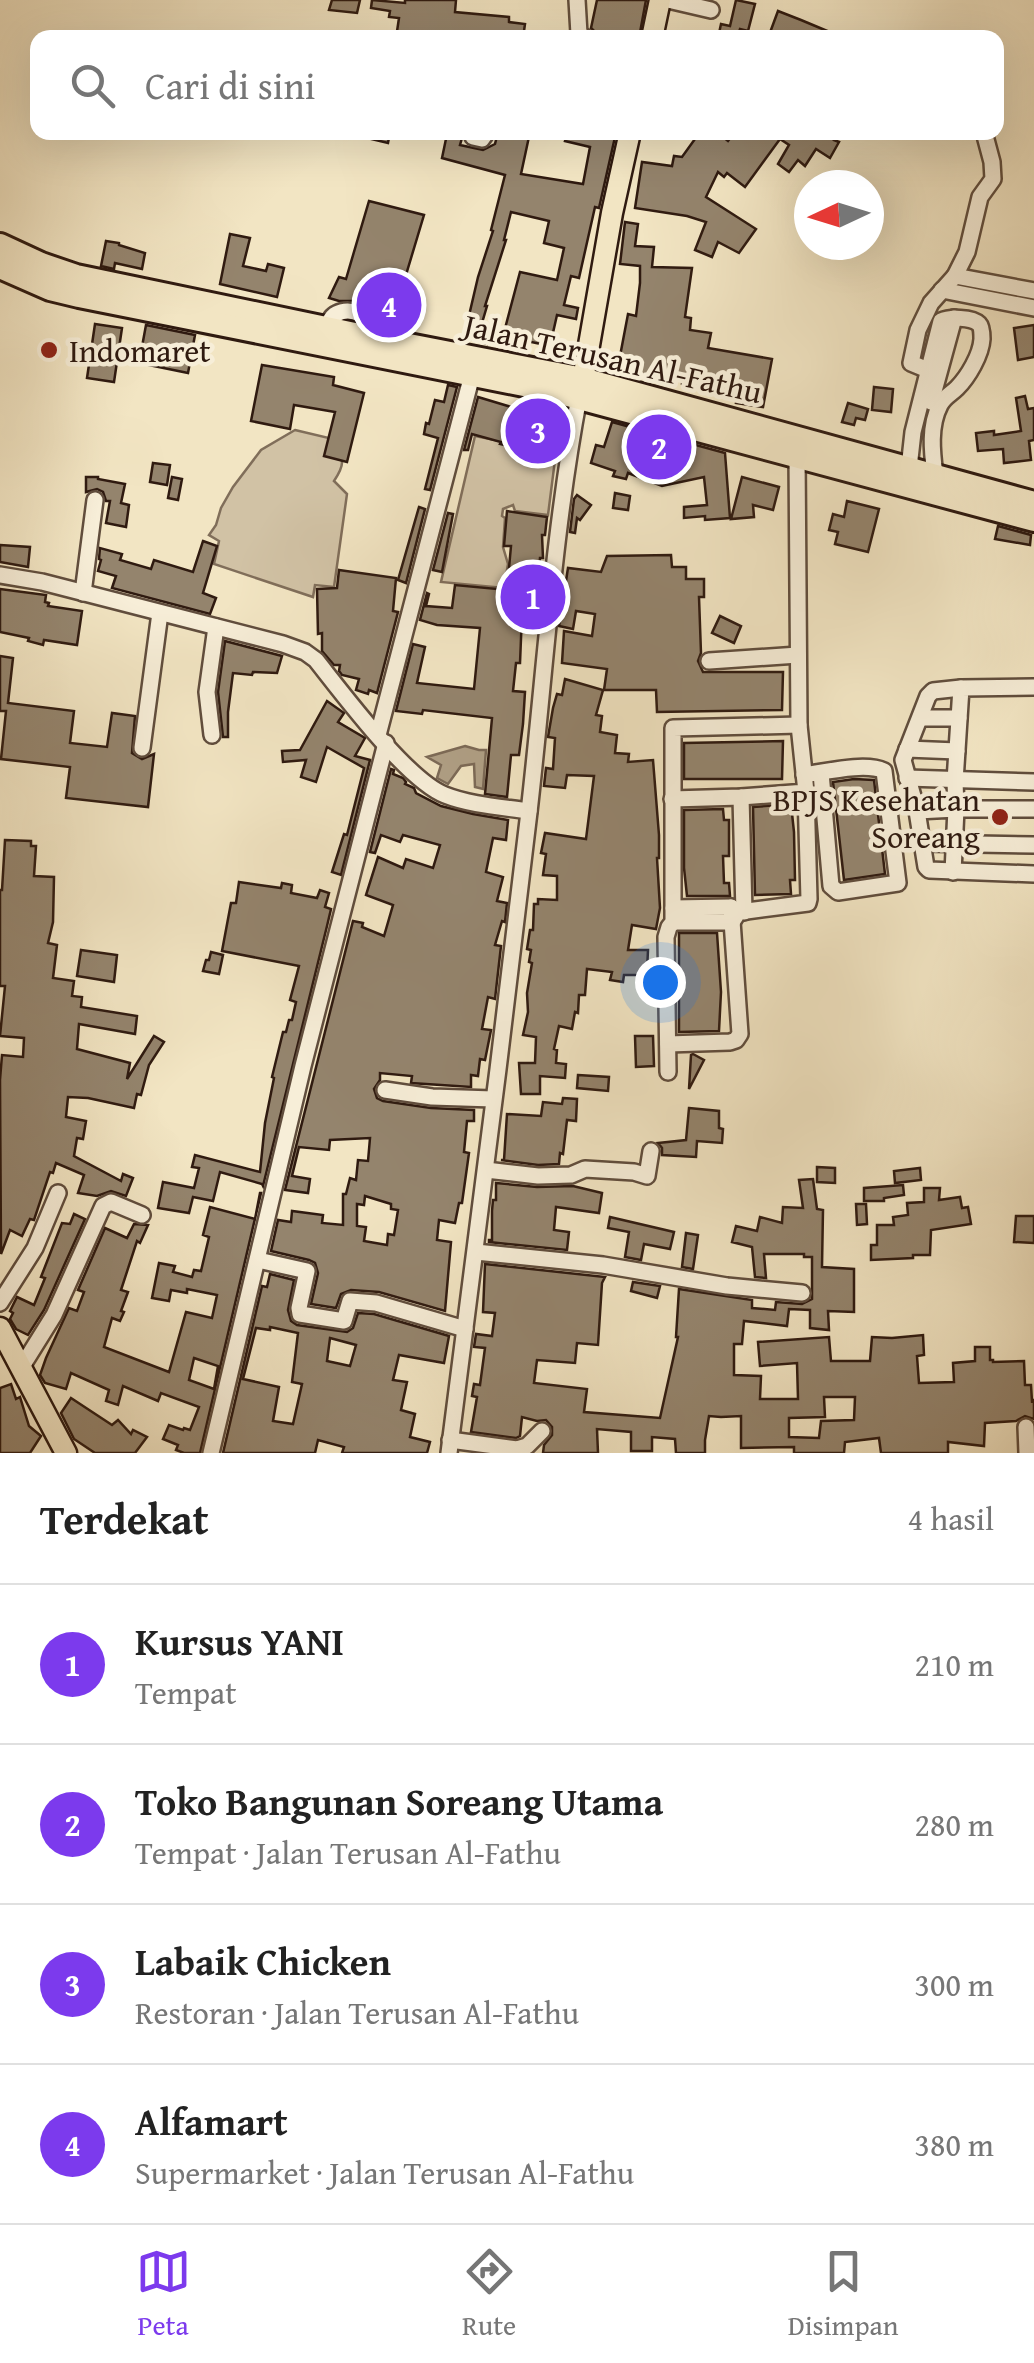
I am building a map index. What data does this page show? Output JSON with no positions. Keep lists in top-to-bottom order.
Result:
{
  "streets": {
    "highway": ["Jalan Terusan Al-Fathu"]
  },
  "places": ["Indomaret", "BPJS Kesehatan Soreang"],
  "north": "left",
  "page": {
    "search": "Cari di sini",
    "pins": [
      "4",
      "3",
      "2",
      "1"
    ],
    "heading": ["Terdekat", "4 hasil"],
    "list": [
      {
        "mark": "1",
        "name": "Kursus YANI",
        "note": "Tempat",
        "value": "210 m"
      },
      {
        "mark": "2",
        "name": "Toko Bangunan Soreang Utama",
        "note": "Tempat · Jalan Terusan Al-Fathu",
        "value": "280 m"
      },
      {
        "mark": "3",
        "name": "Labaik Chicken",
        "note": "Restoran · Jalan Terusan Al-Fathu",
        "value": "300 m"
      },
      {
        "mark": "4",
        "name": "Alfamart",
        "note": "Supermarket · Jalan Terusan Al-Fathu",
        "value": "380 m"
      }
    ],
    "nav": ["Peta", "Rute", "Disimpan"]
  }
}
